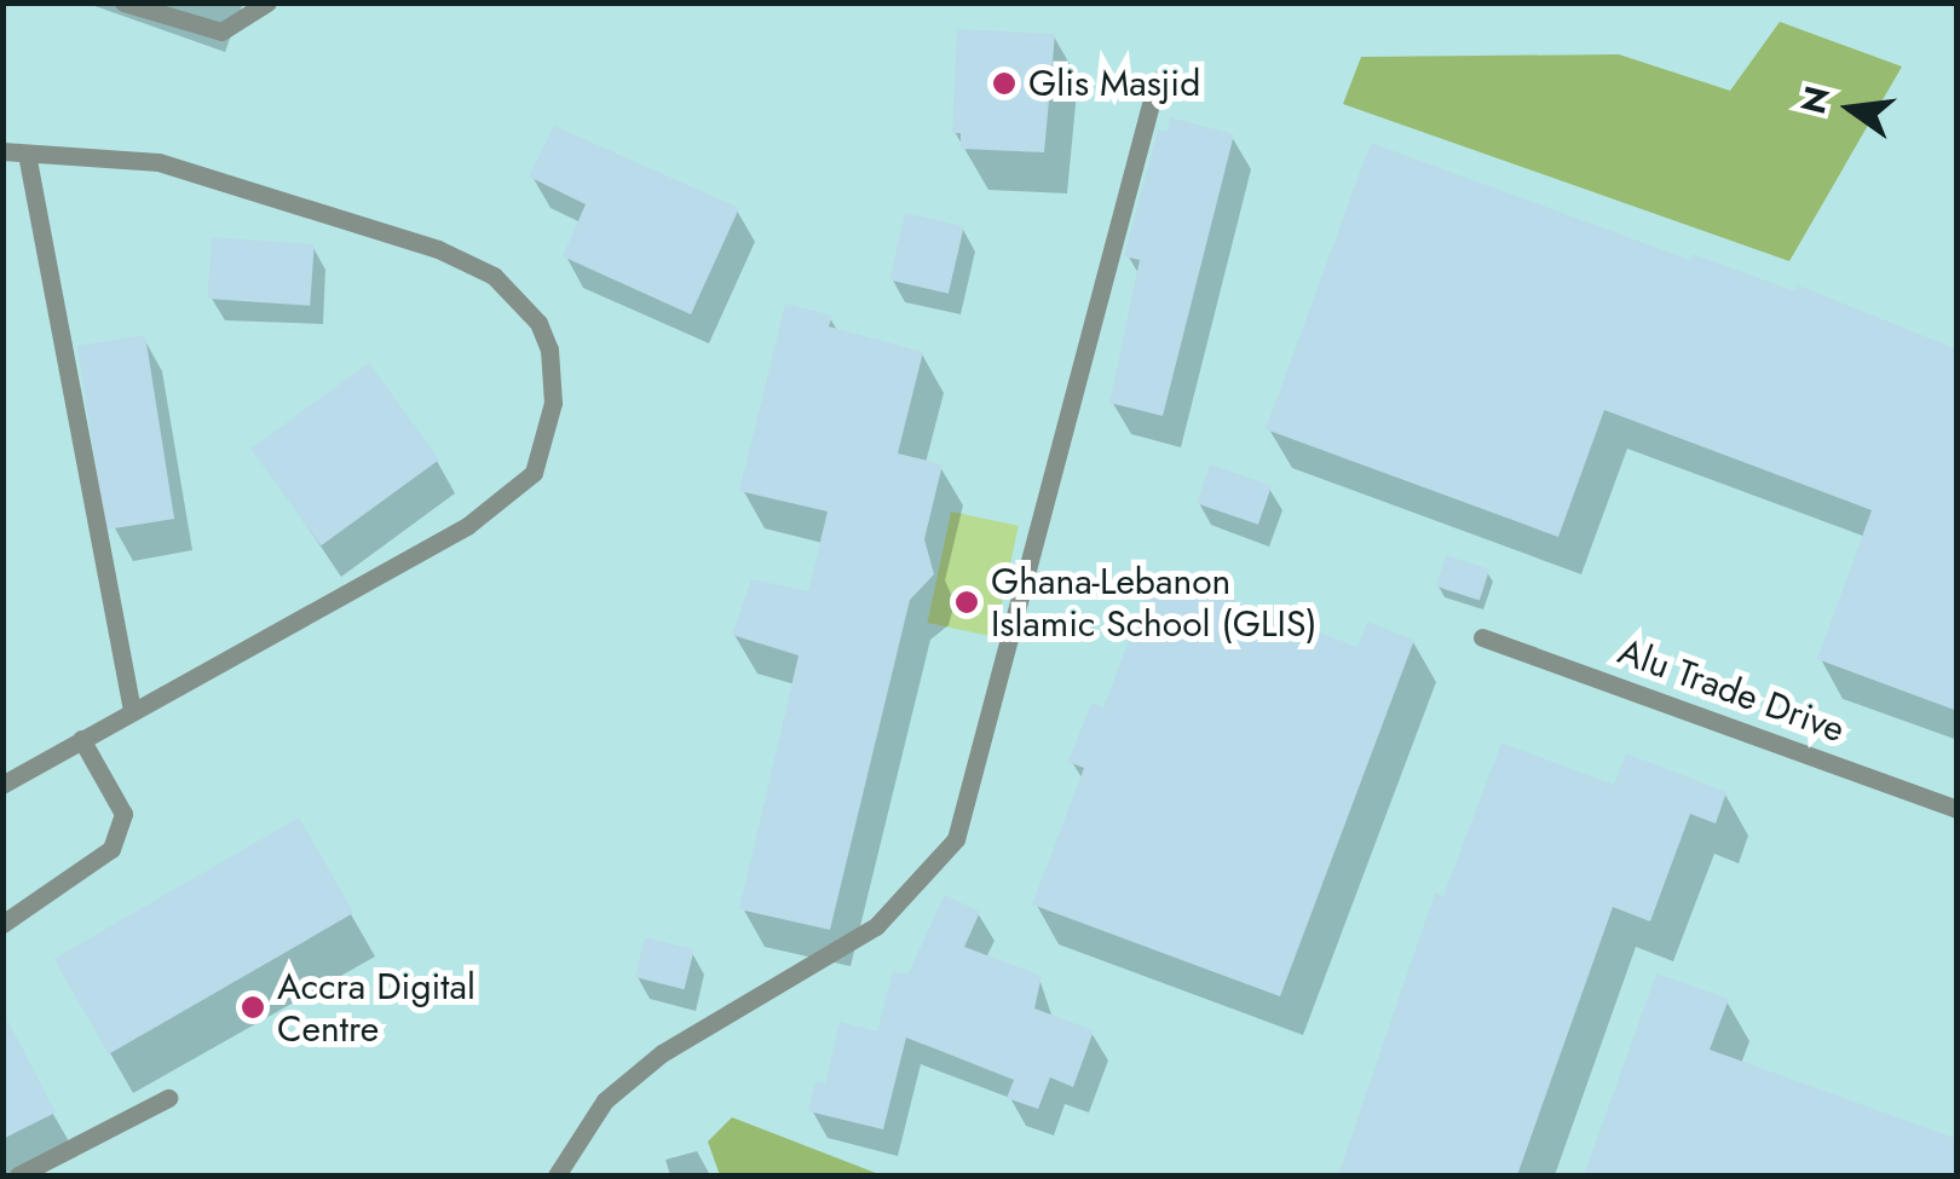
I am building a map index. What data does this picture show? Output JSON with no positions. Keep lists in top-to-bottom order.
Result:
{
  "streets": {
    "lane": ["Alu Trade Drive"]
  },
  "places": ["Glis Masjid", "Ghana-Lebanon Islamic School (GLIS)", "Accra Digital Centre"],
  "north": "left"
}
